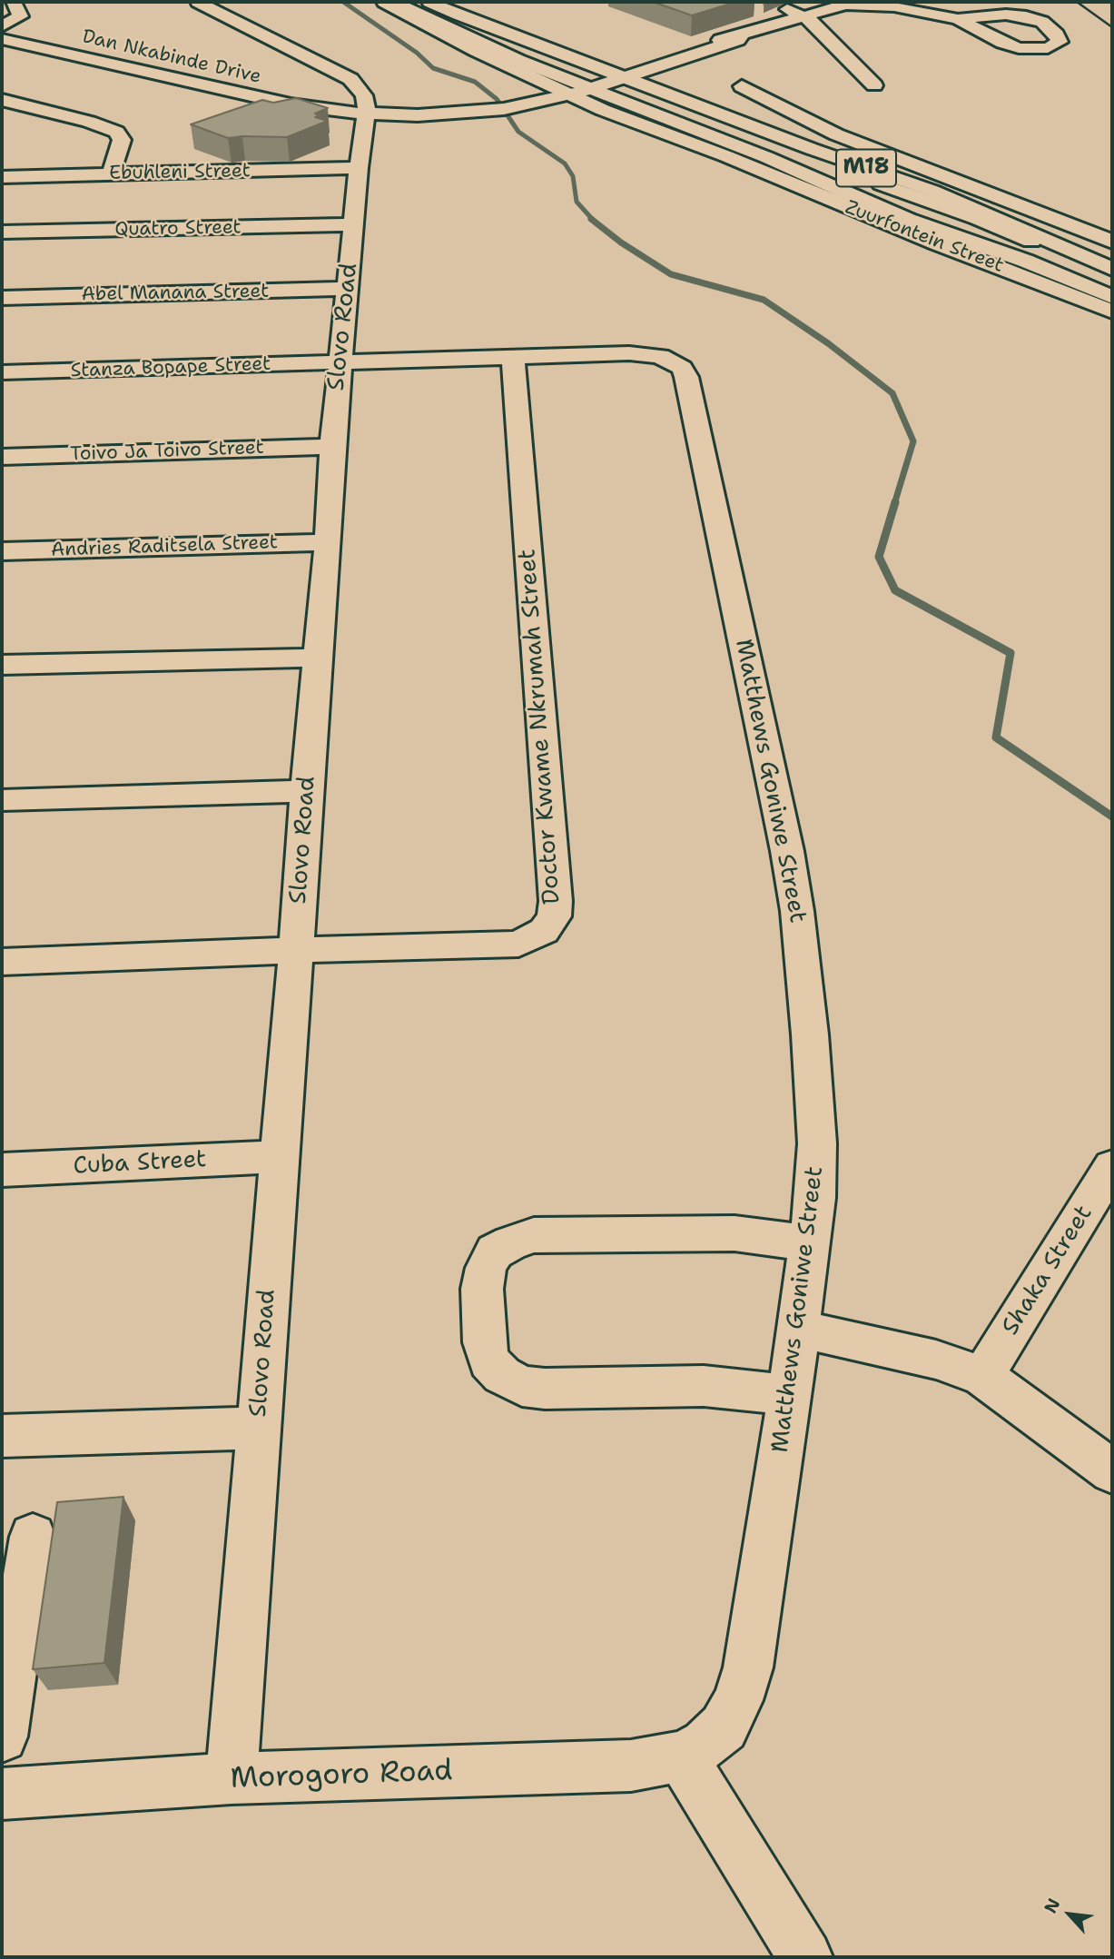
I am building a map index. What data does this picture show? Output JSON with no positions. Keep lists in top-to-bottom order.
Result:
{
  "streets": {
    "street": [
      "Dan Nkabinde Drive",
      "M18",
      "Ebuhleni Street",
      "Quatro Street",
      "Zuurfontein Street",
      "Abel Manana Street",
      "Slovo Road",
      "Stanza Bopape Street",
      "Toivo Ja Toivo Street",
      "Andries Raditsela Street",
      "Doctor Kwame Nkrumah Street",
      "Matthews Goniwe Street",
      "Cuba Street",
      "Shaka Street",
      "Morogoro Road"
    ]
  },
  "crossings": [
    ["Dan Nkabinde Drive", "M18"],
    ["Dan Nkabinde Drive", "Zuurfontein Street"],
    ["Dan Nkabinde Drive", "Slovo Road"],
    ["M18", "Zuurfontein Street"],
    ["Ebuhleni Street", "Slovo Road"],
    ["Quatro Street", "Slovo Road"],
    ["Abel Manana Street", "Slovo Road"],
    ["Slovo Road", "Stanza Bopape Street"],
    ["Slovo Road", "Toivo Ja Toivo Street"],
    ["Slovo Road", "Andries Raditsela Street"],
    ["Slovo Road", "Doctor Kwame Nkrumah Street"],
    ["Slovo Road", "Cuba Street"],
    ["Slovo Road", "Morogoro Road"],
    ["Stanza Bopape Street", "Doctor Kwame Nkrumah Street"],
    ["Stanza Bopape Street", "Matthews Goniwe Street"],
    ["Matthews Goniwe Street", "Morogoro Road"]
  ],
  "north": "top left"
}
